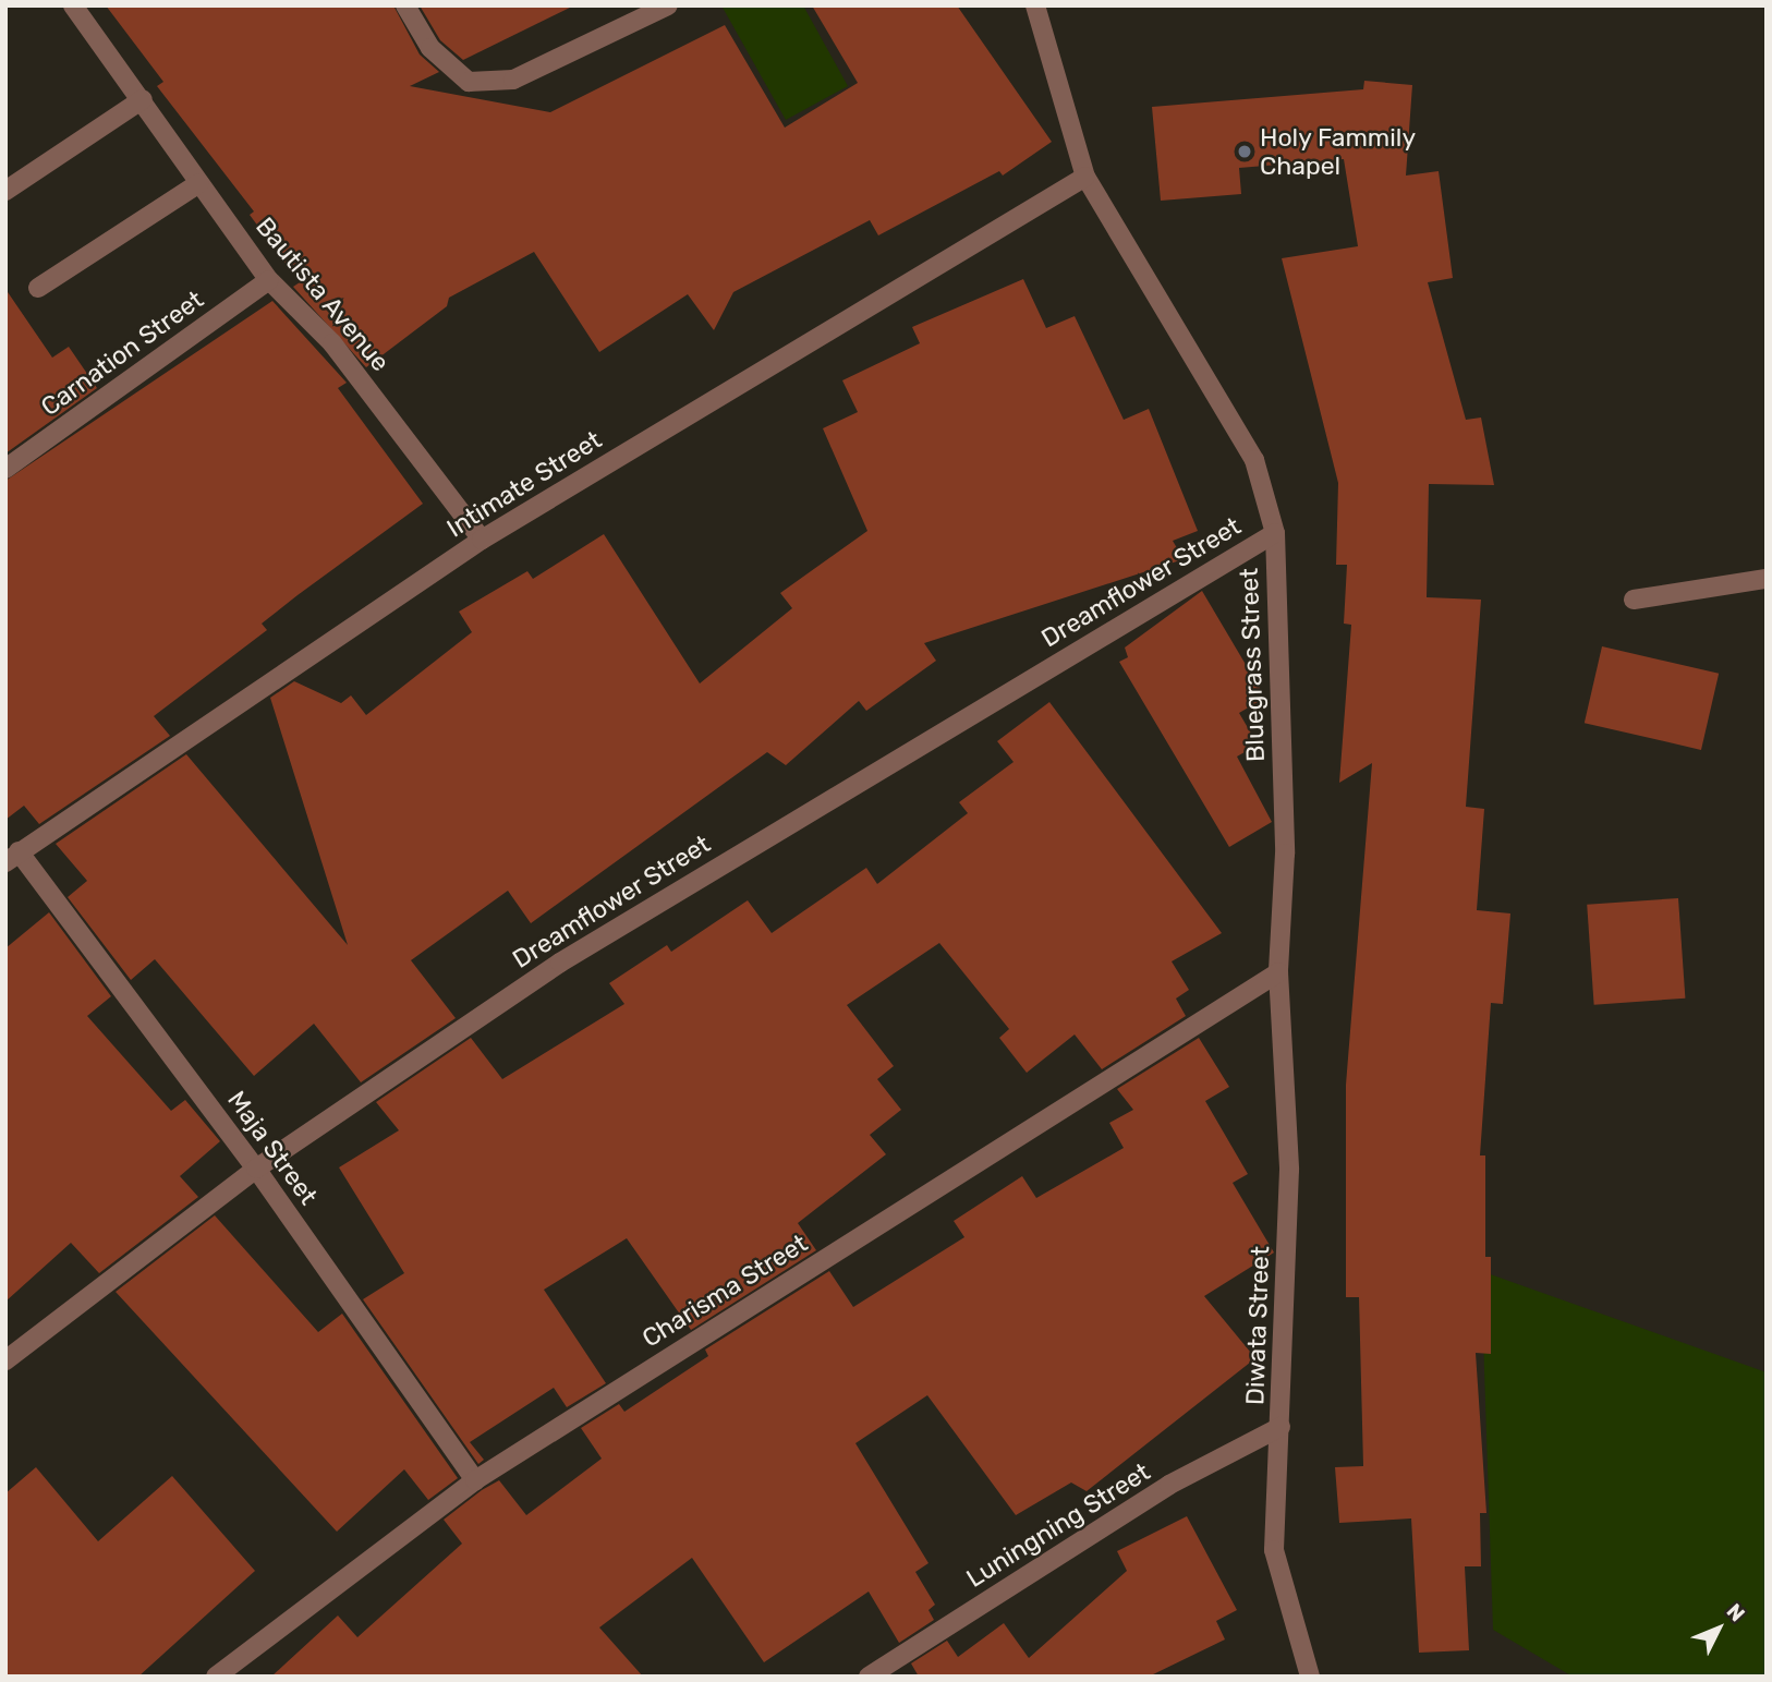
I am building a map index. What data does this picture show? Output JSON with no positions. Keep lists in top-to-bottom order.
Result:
{
  "streets": {
    "street": [
      "Bautista Avenue",
      "Carnation Street",
      "Intimate Street",
      "Dreamflower Street",
      "Bluegrass Street",
      "Maja Street",
      "Charisma Street",
      "Diwata Street",
      "Luningning Street"
    ]
  },
  "crossings": [
    ["Bautista Avenue", "Carnation Street"],
    ["Bautista Avenue", "Intimate Street"],
    ["Intimate Street", "Bluegrass Street"],
    ["Intimate Street", "Maja Street"],
    ["Dreamflower Street", "Bluegrass Street"],
    ["Dreamflower Street", "Maja Street"],
    ["Bluegrass Street", "Charisma Street"],
    ["Bluegrass Street", "Diwata Street"],
    ["Maja Street", "Charisma Street"],
    ["Charisma Street", "Diwata Street"],
    ["Diwata Street", "Luningning Street"]
  ],
  "places": ["Holy Fammily Chapel"],
  "north": "top right"
}
